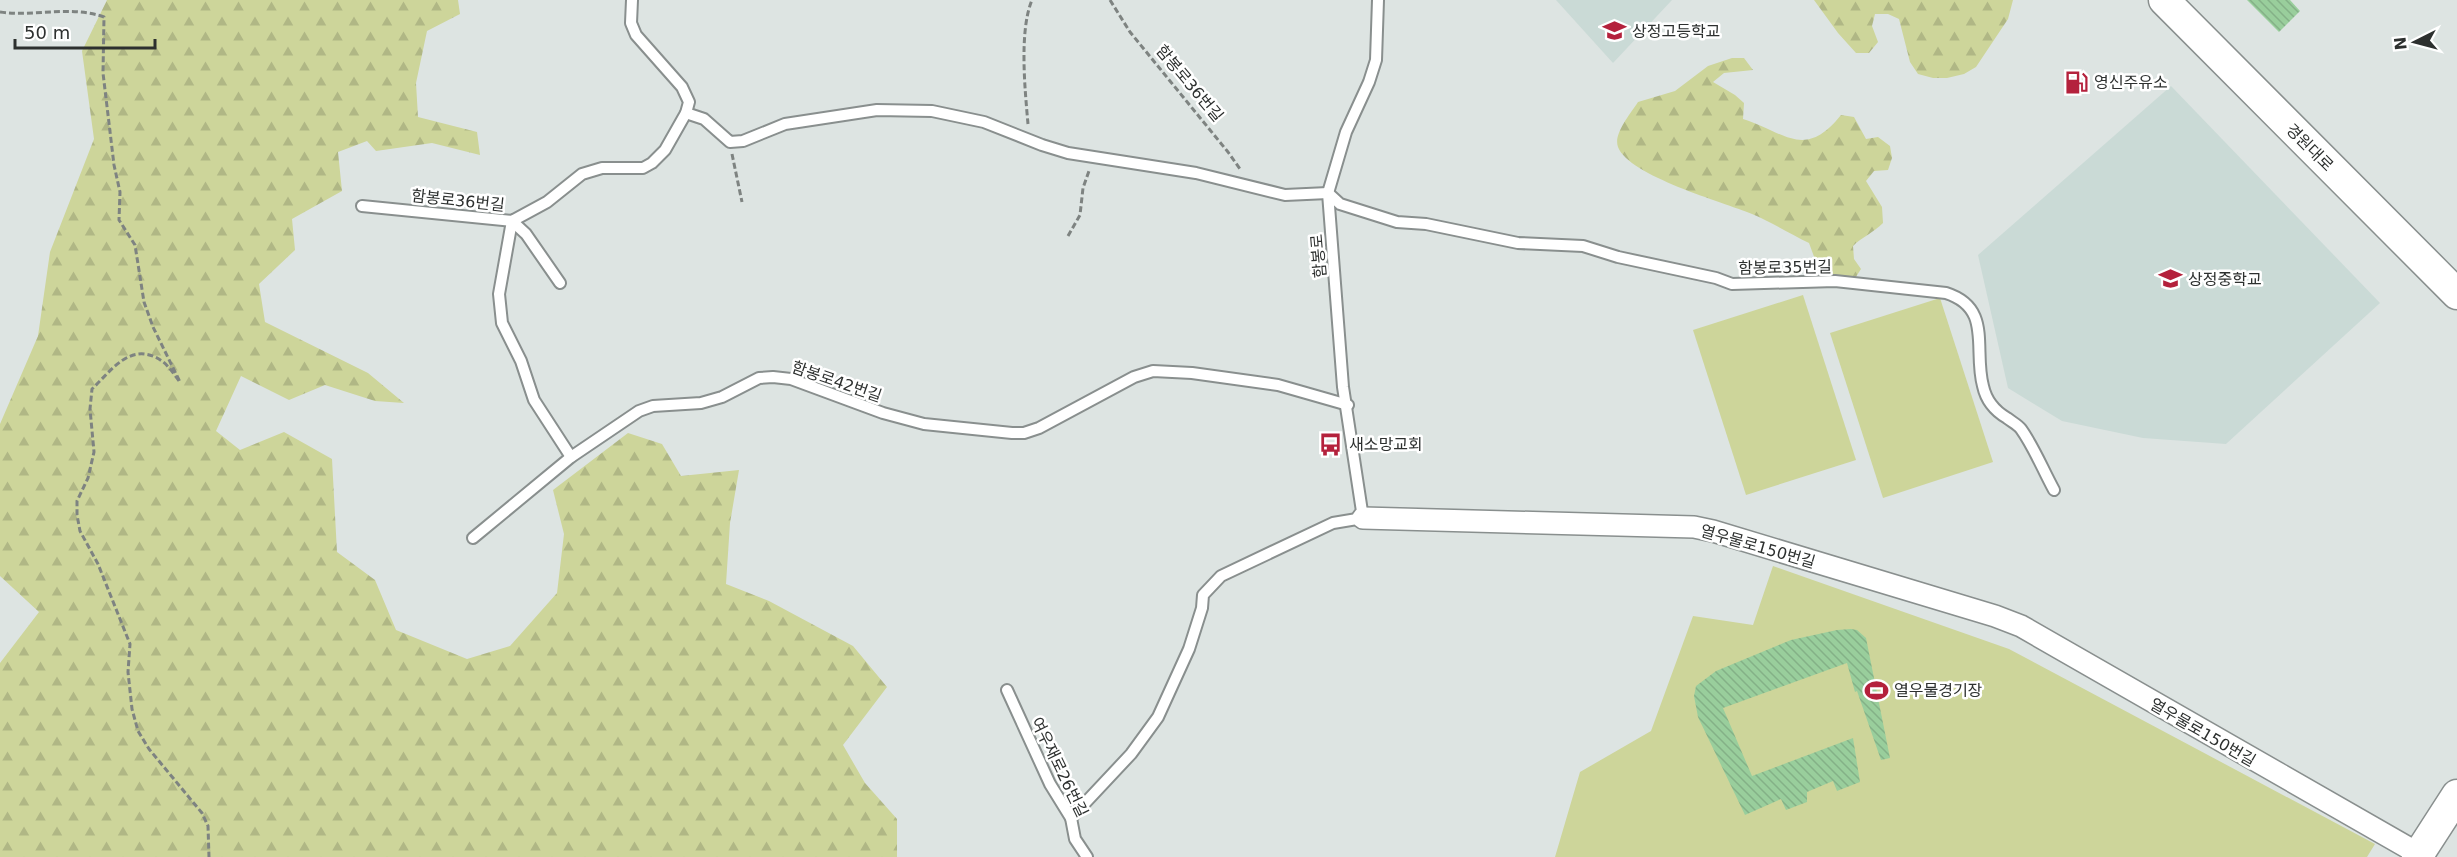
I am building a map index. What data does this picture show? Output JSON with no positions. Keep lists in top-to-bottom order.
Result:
{
  "streets": {
    "main road": ["경원대로"],
    "street": ["열우물로150번길"],
    "lane": [
      "함봉로36번길",
      "함봉로",
      "함봉로35번길",
      "함봉로42번길",
      "여우재로26번길"
    ]
  },
  "crossings": [
    ["함봉로", "함봉로35번길"],
    ["함봉로", "함봉로42번길"],
    ["함봉로", "열우물로150번길"],
    ["열우물로150번길", "여우재로26번길"]
  ],
  "places": {
    "school or university": ["상정고등학교", "상정중학교"],
    "fuel station": ["영신주유소"],
    "bus stop": ["새소망교회"],
    "sports": ["열우물경기장"]
  },
  "scale_bar": "50 m",
  "north": "left"
}
